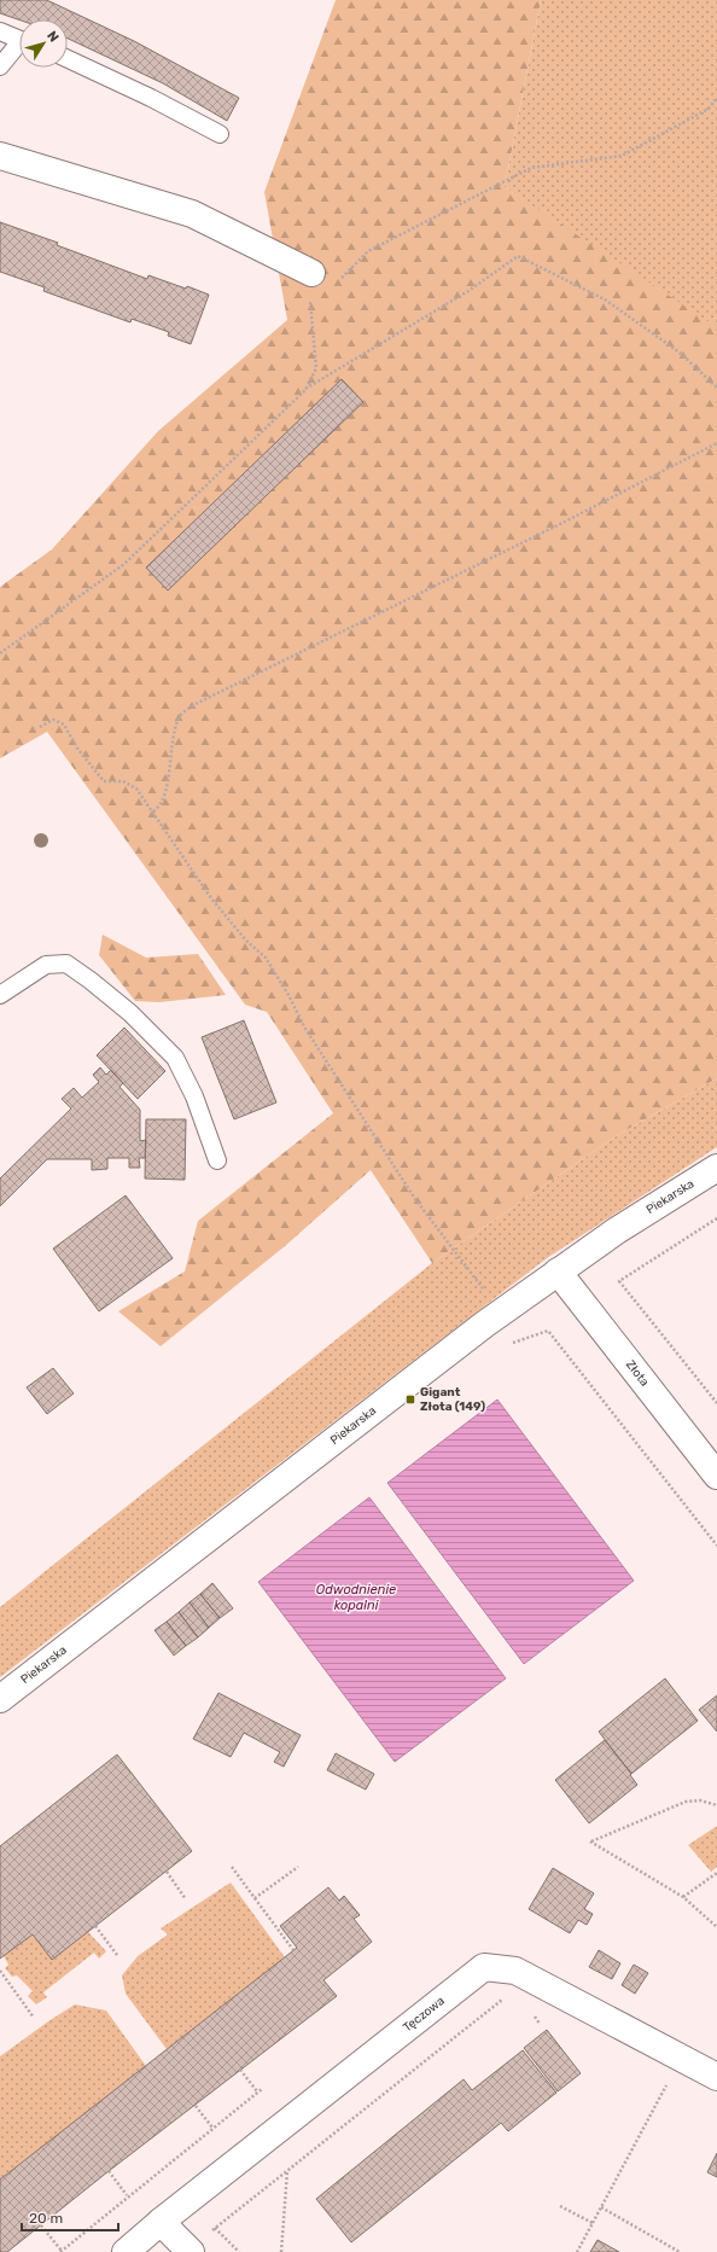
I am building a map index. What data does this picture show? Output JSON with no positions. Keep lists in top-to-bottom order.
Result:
{
  "streets": {
    "street": ["Piekarska", "Złota", "Tęczowa"]
  },
  "crossings": [
    ["Piekarska", "Złota"]
  ],
  "water": ["Odwodnienie kopalni"],
  "places": {
    "transit": ["Gigant Złota (149)"]
  },
  "scale_bar": "20 m",
  "north": "top right"
}
